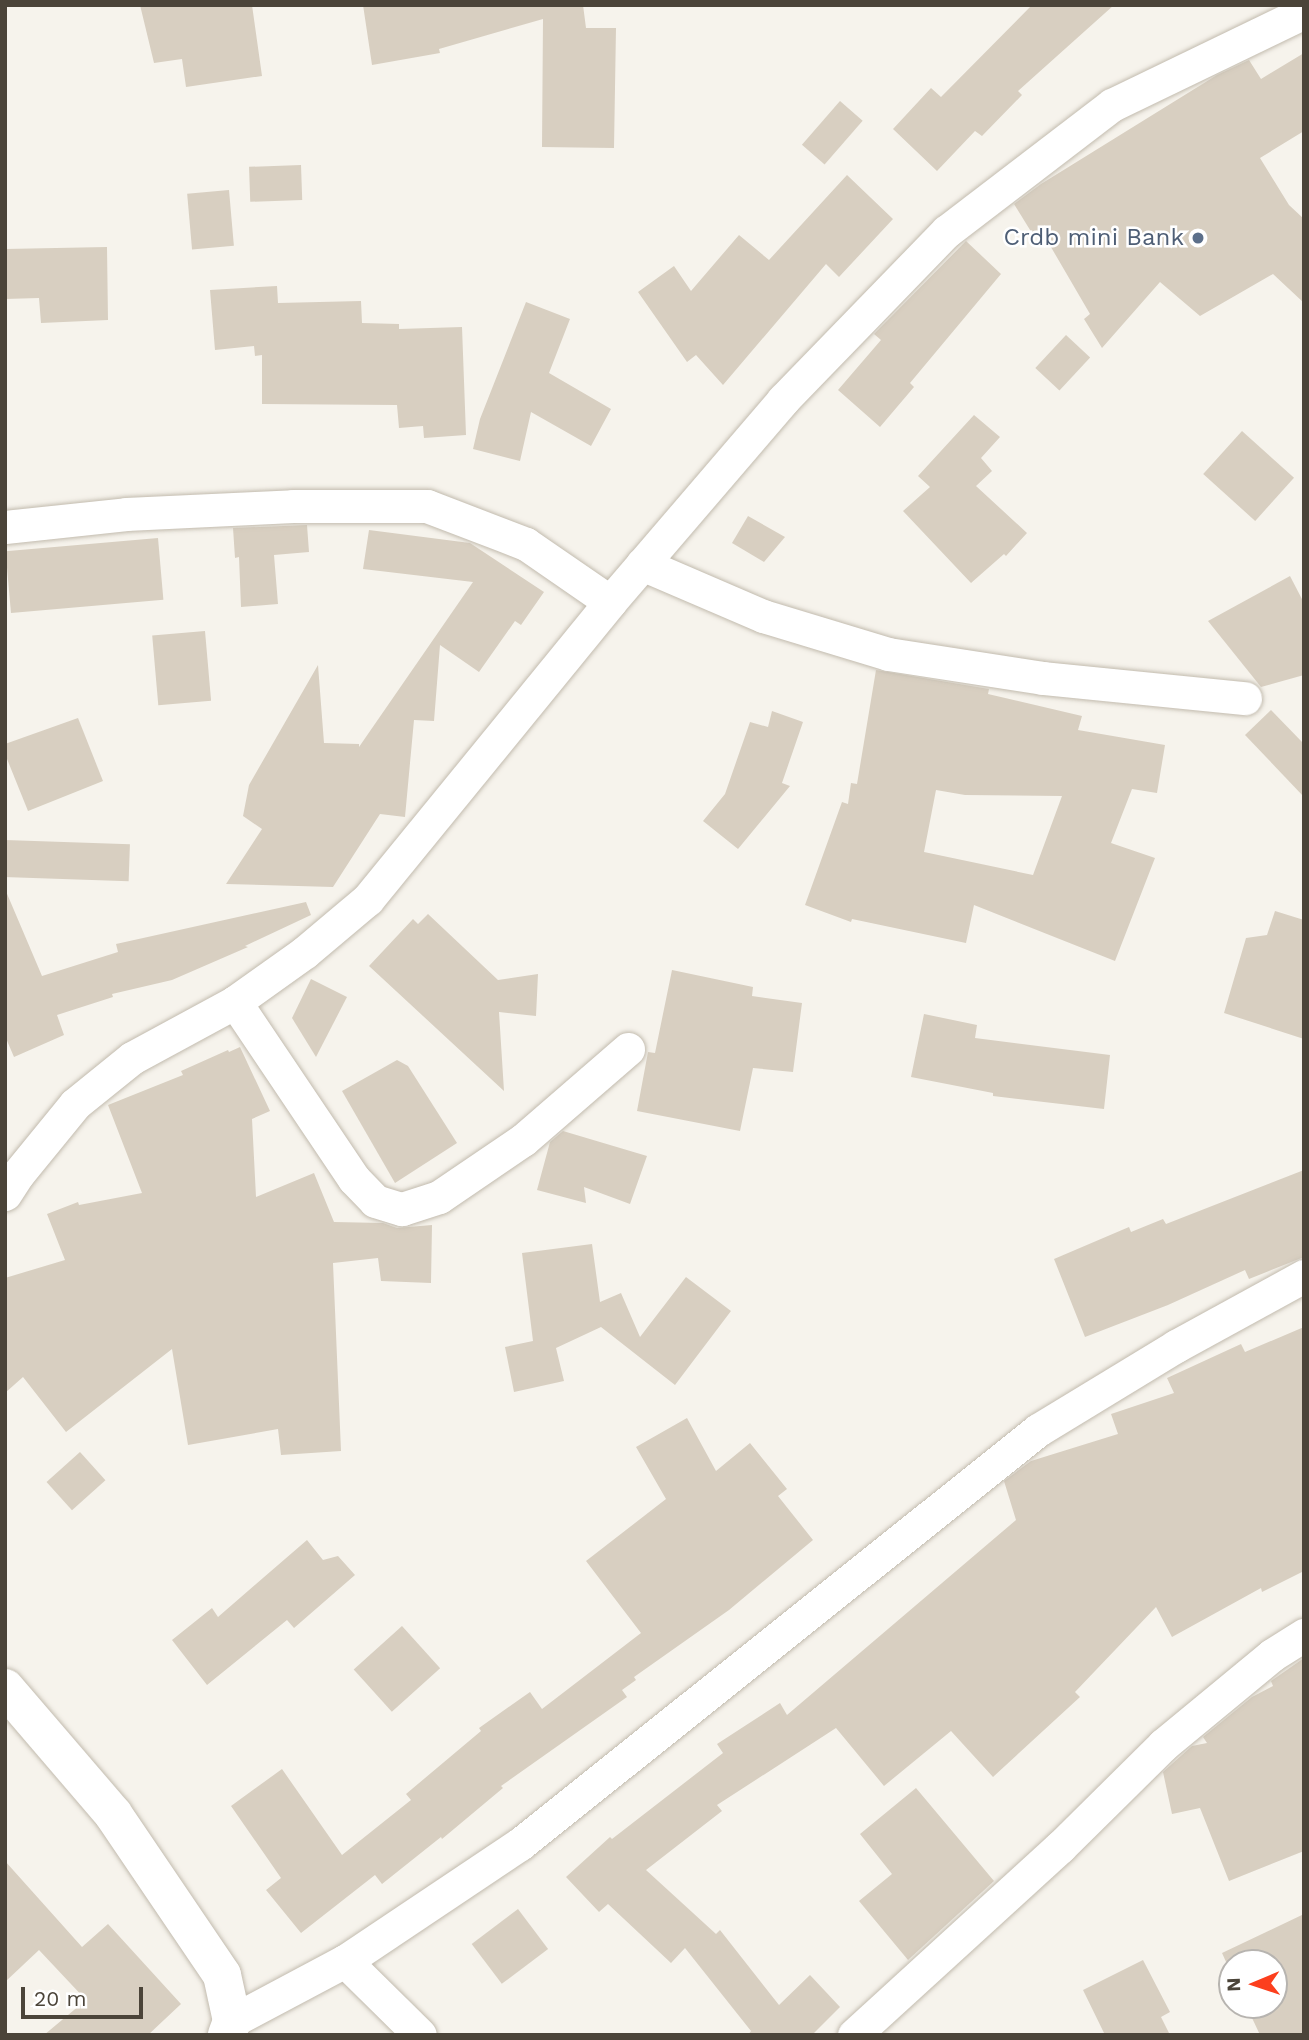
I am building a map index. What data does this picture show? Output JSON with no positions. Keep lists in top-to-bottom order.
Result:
{
  "places": ["Crdb mini Bank"],
  "scale_bar": "20 m",
  "north": "left"
}
